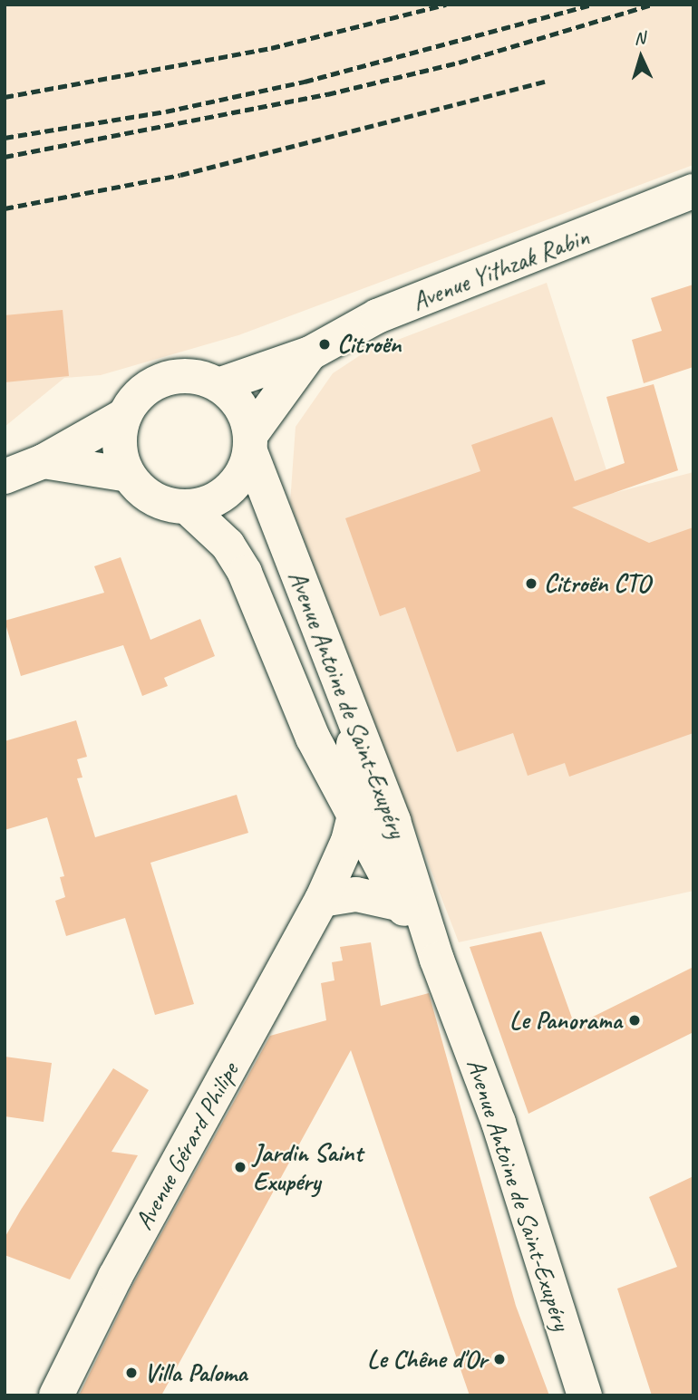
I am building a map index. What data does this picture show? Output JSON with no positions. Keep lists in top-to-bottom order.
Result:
{
  "streets": {
    "street": ["Avenue Yithzak Rabin", "Avenue Antoine de Saint-Exupéry", "Avenue Gérard Philipe"]
  },
  "crossings": [
    ["Avenue Yithzak Rabin", "Avenue Antoine de Saint-Exupéry"],
    ["Avenue Antoine de Saint-Exupéry", "Avenue Gérard Philipe"]
  ],
  "places": [
    "Citroën",
    "Citroën CTO",
    "Le Panorama",
    "Jardin Saint Exupéry",
    "Le Chêne d'Or",
    "Villa Paloma"
  ],
  "north": "top"
}
